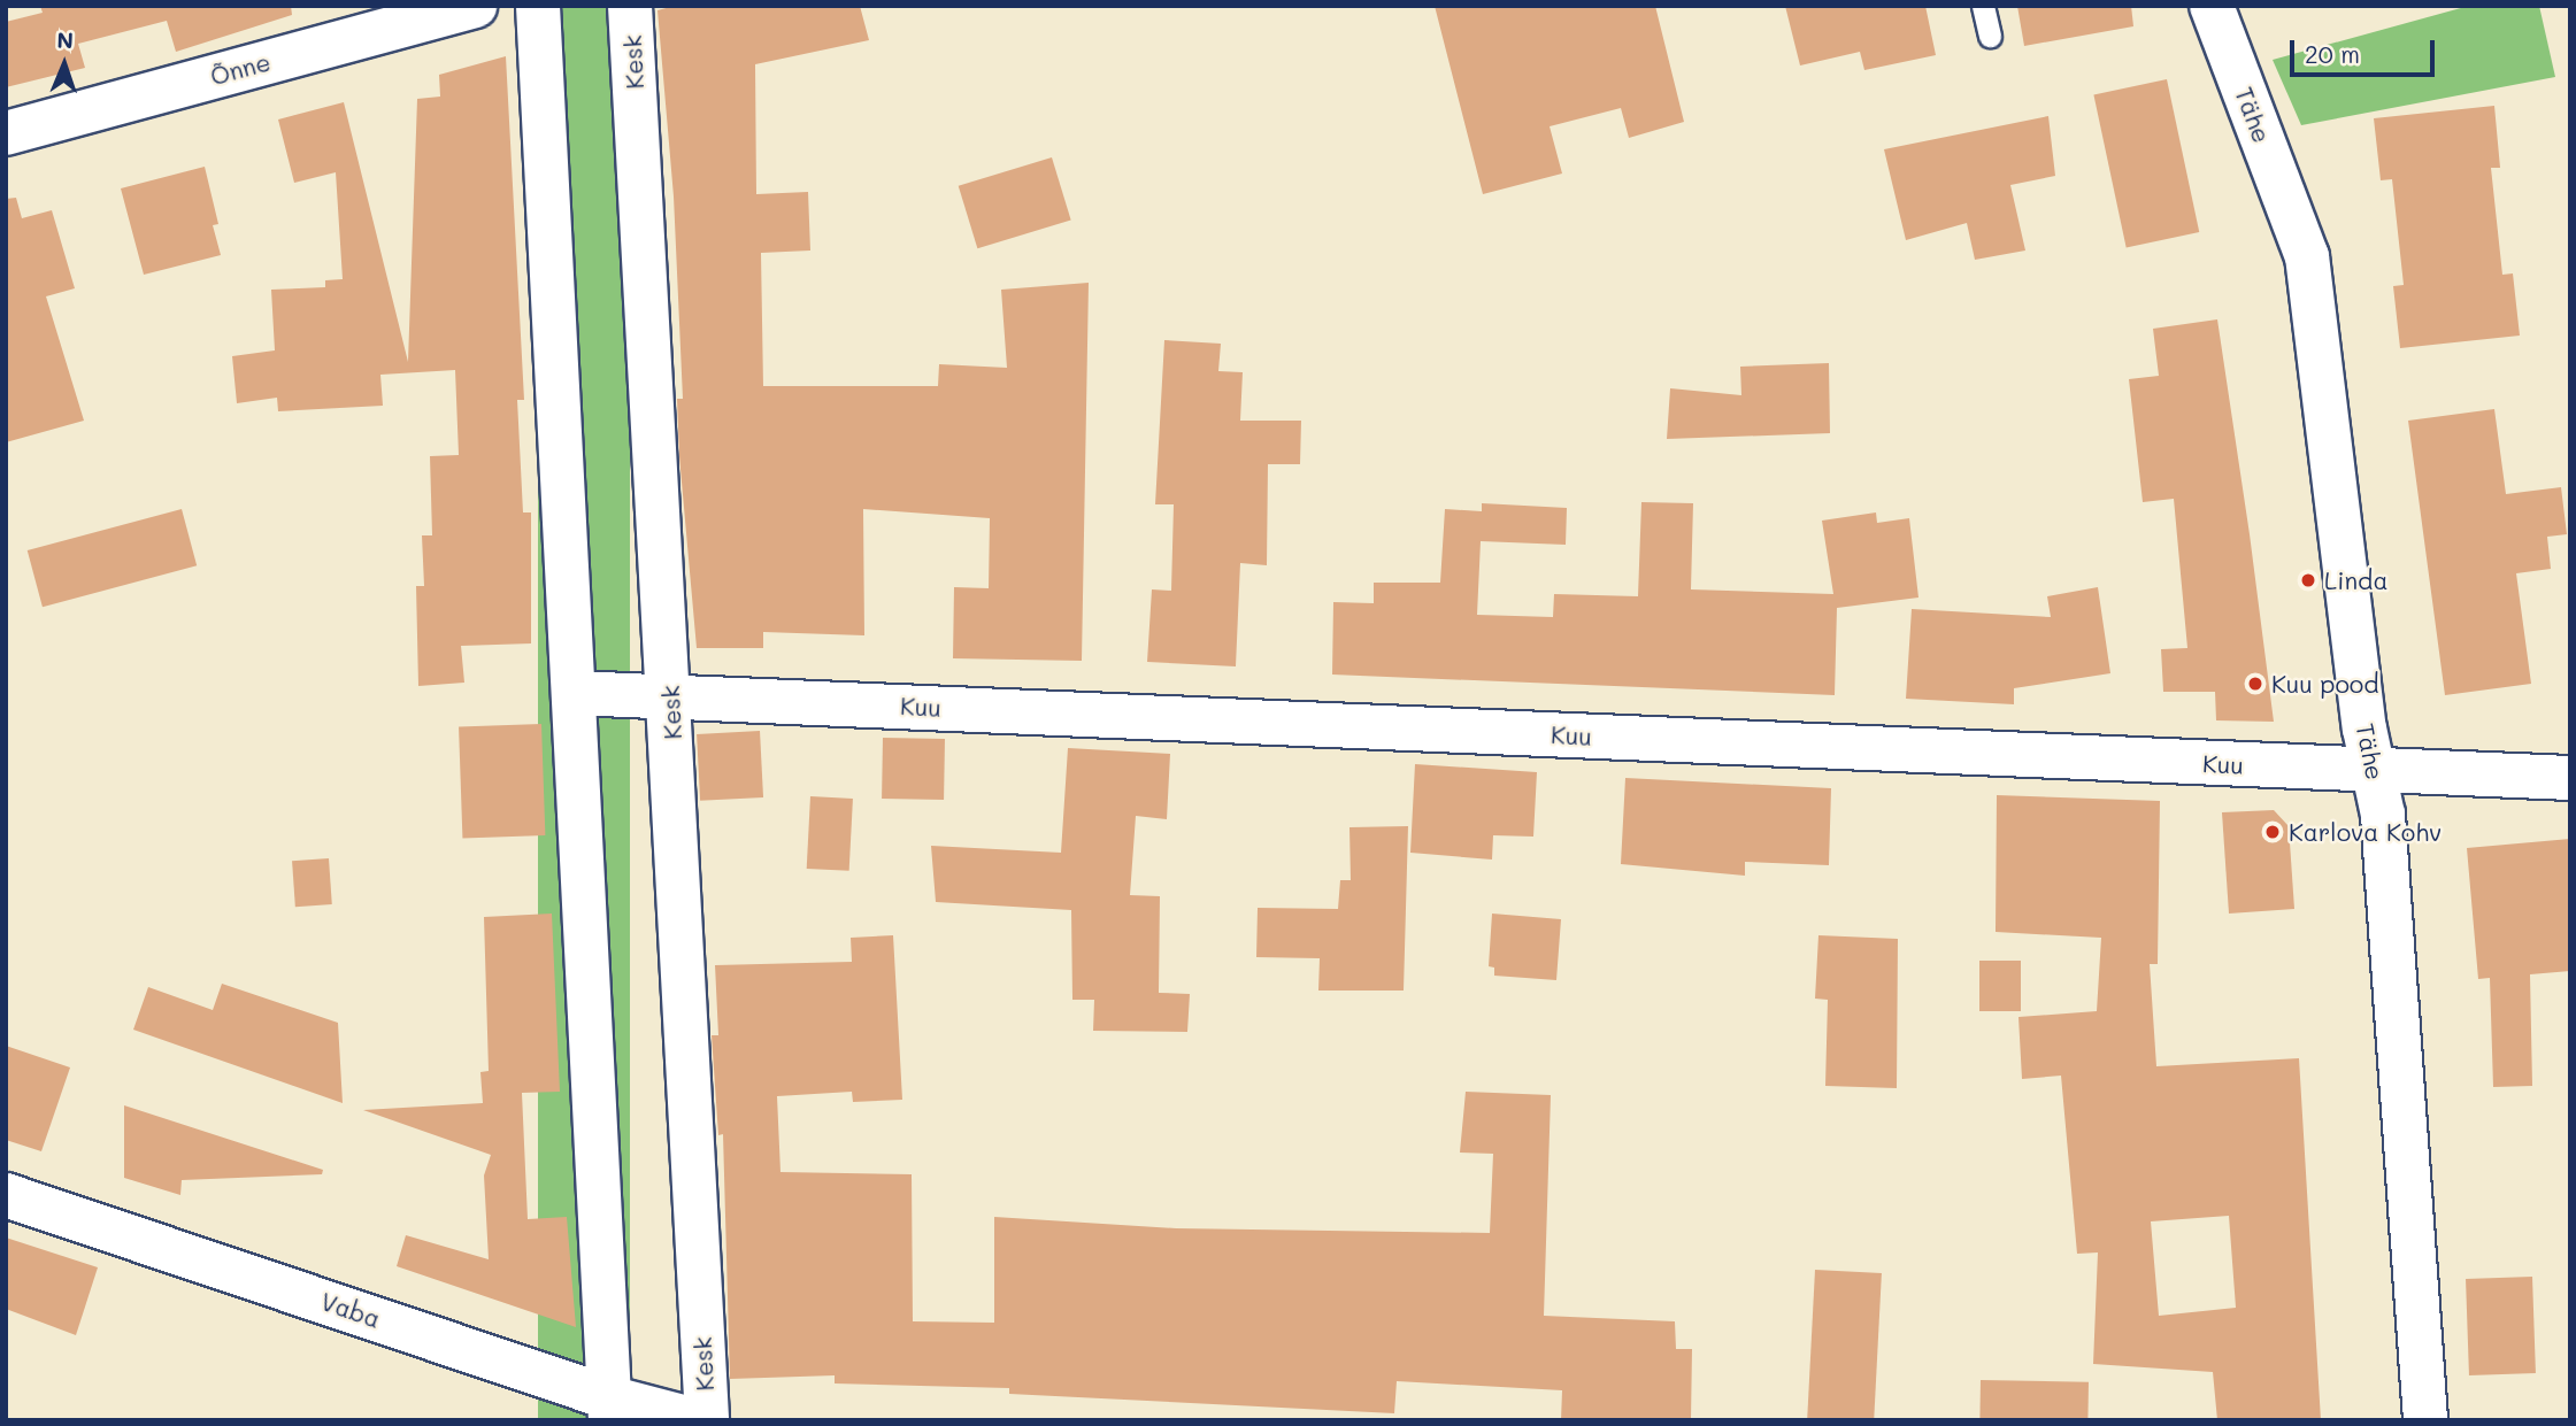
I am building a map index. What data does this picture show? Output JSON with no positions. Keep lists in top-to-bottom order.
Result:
{
  "streets": {
    "street": [
      "Kesk",
      "Õnne",
      "Tähe",
      "Kuu",
      "Vaba"
    ]
  },
  "crossings": [
    ["Kesk", "Kuu"],
    ["Tähe", "Kuu"]
  ],
  "places": ["Linda", "Kuu pood", "Karlova Kohv"],
  "scale_bar": "20 m",
  "north": "top"
}
